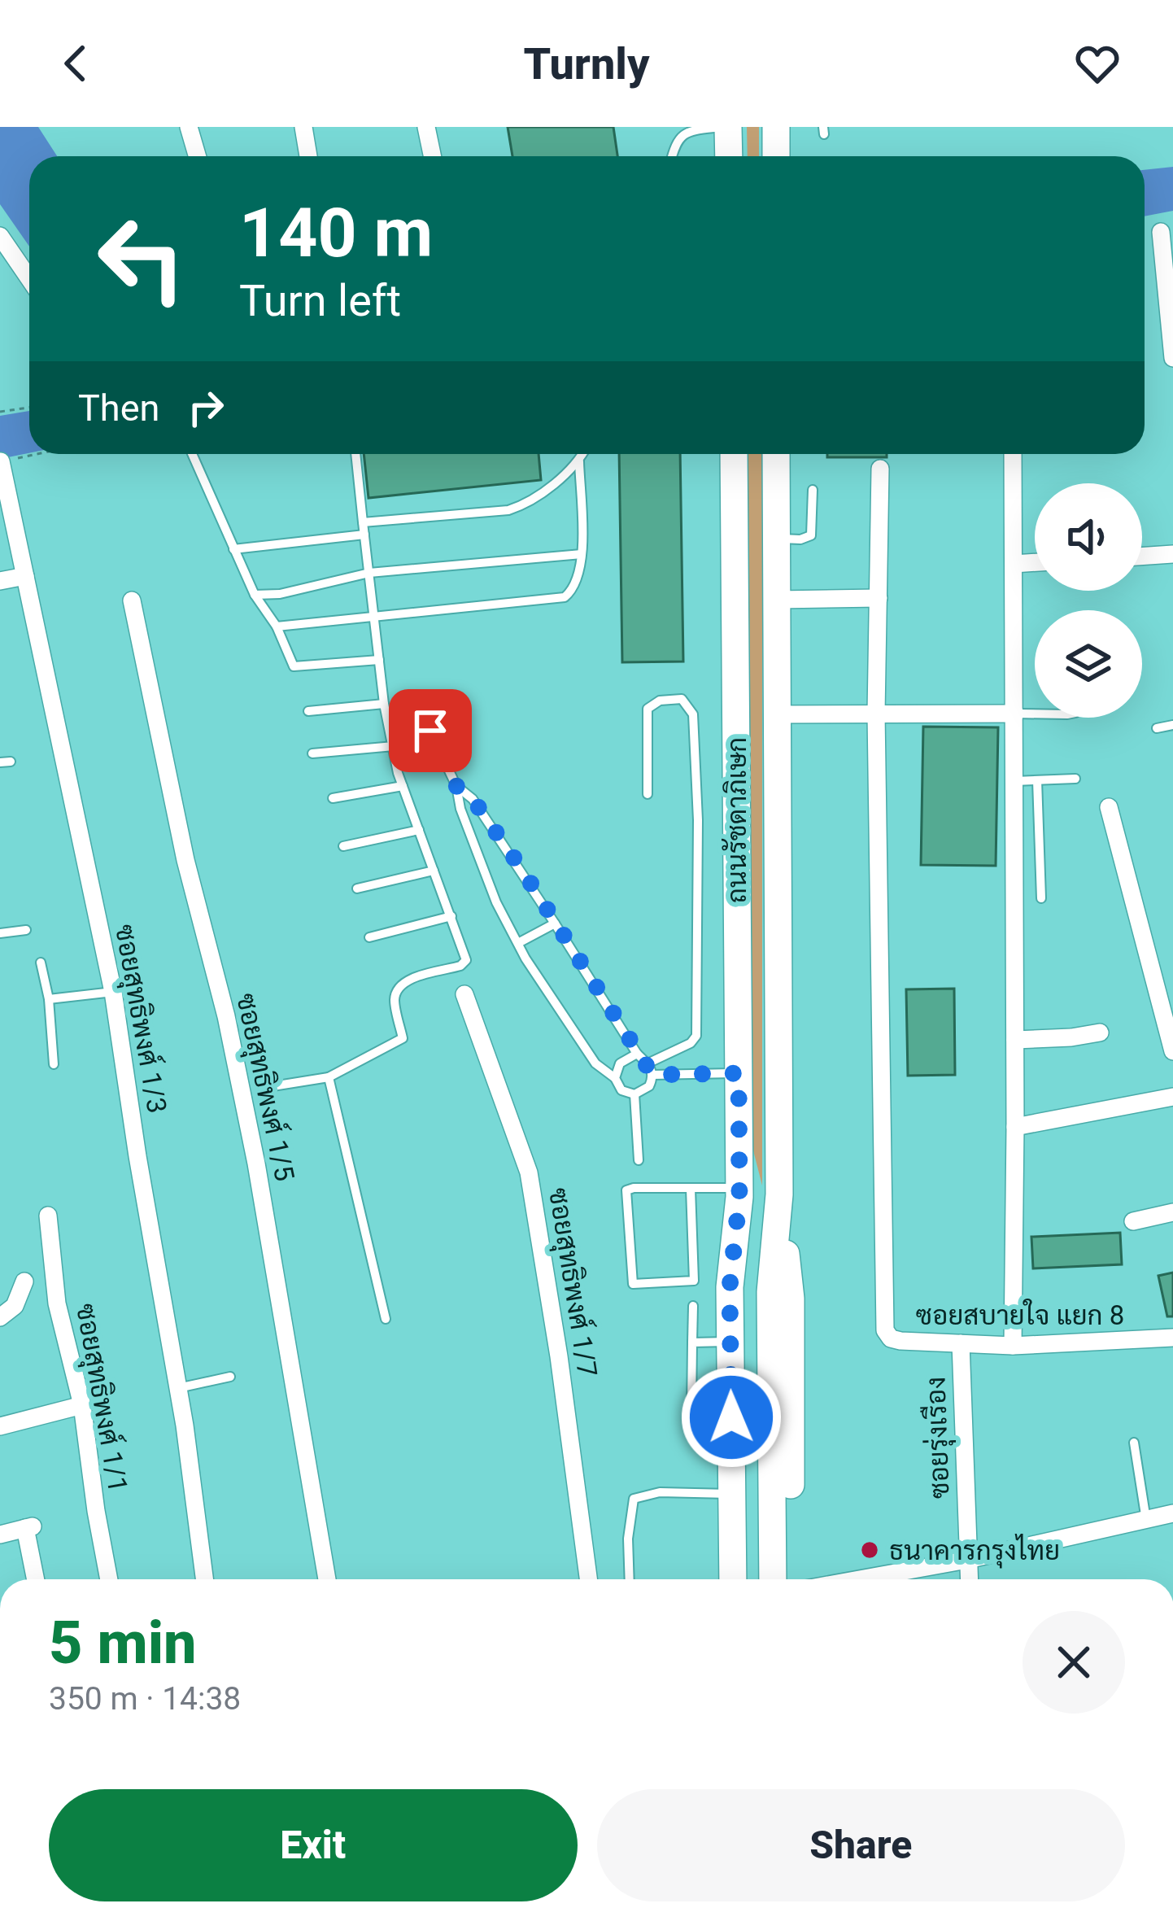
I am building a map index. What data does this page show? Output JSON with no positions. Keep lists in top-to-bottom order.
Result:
{
  "streets": {
    "main road": ["ถนนรัชดาภิเษก"],
    "street": [
      "ซอยสุทธิพงศ์ 1/3",
      "ซอยสุทธิพงศ์ 1/5",
      "ซอยสุทธิพงศ์ 1/7",
      "ซอยสบายใจ แยก 8",
      "ซอยสุทธิพงศ์ 1/1",
      "ซอยรุ่งเรือง"
    ]
  },
  "crossings": [
    ["ซอยสบายใจ แยก 8", "ซอยรุ่งเรือง"]
  ],
  "places": ["ธนาคารกรุงไทย"],
  "page": {
    "header": "Turnly",
    "turn": ["140 m", "Turn left"],
    "then": "Then",
    "heading": ["5 min", "350 m · 14:38"],
    "buttons": ["Exit", "Share"]
  }
}
